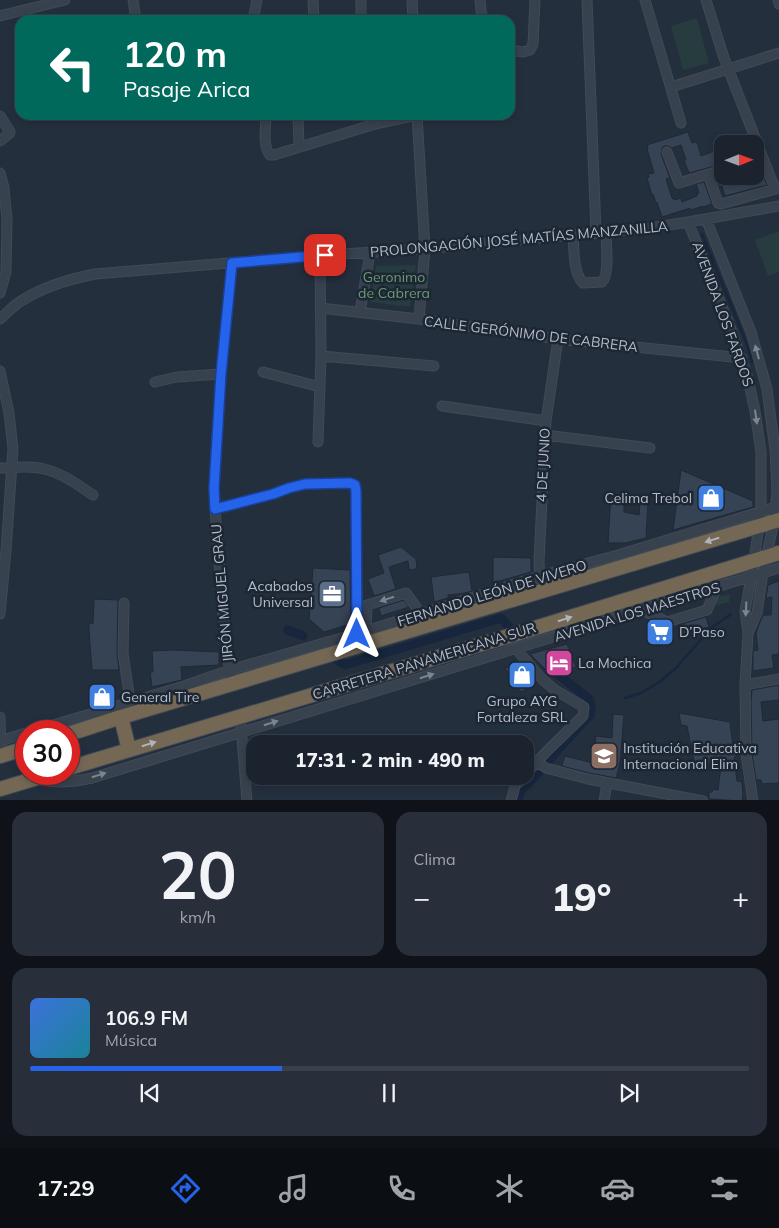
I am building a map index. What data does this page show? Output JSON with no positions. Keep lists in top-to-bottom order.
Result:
{
  "streets": {
    "highway": ["CARRETERA PANAMERICANA SUR"],
    "street": [
      "PROLONGACIÓN JOSÉ MATÍAS MANZANILLA",
      "AVENIDA LOS FARDOS",
      "CALLE GERÓNIMO DE CABRERA",
      "4 DE JUNIO",
      "JIRÓN MIGUEL GRAU",
      "FERNANDO LEÓN DE VIVERO",
      "AVENIDA LOS MAESTROS"
    ]
  },
  "crossings": [
    ["PROLONGACIÓN JOSÉ MATÍAS MANZANILLA", "AVENIDA LOS FARDOS"],
    ["PROLONGACIÓN JOSÉ MATÍAS MANZANILLA", "JIRÓN MIGUEL GRAU"],
    ["AVENIDA LOS FARDOS", "CALLE GERÓNIMO DE CABRERA"],
    ["AVENIDA LOS FARDOS", "FERNANDO LEÓN DE VIVERO"],
    ["AVENIDA LOS FARDOS", "CARRETERA PANAMERICANA SUR"],
    ["CALLE GERÓNIMO DE CABRERA", "4 DE JUNIO"],
    ["4 DE JUNIO", "FERNANDO LEÓN DE VIVERO"],
    ["JIRÓN MIGUEL GRAU", "FERNANDO LEÓN DE VIVERO"]
  ],
  "one_way": ["AVENIDA LOS MAESTROS"],
  "parks": ["Geronimo de Cabrera"],
  "places": {
    "shop": ["Celima Trebol", "Grupo AYG Fortaleza SRL", "General Tire"],
    "office": ["Acabados Universal"],
    "supermarket": ["D’Paso"],
    "hotel": ["La Mochica"],
    "school or university": ["Institución Educativa Internacional Elim"]
  },
  "north": "right",
  "page": {
    "turn": ["120 m", "Pasaje Arica"],
    "limit": "30",
    "trip": "17:31 · 2 min · 490 m",
    "tile": [
      ["20", "km/h"],
      "Clima"
    ],
    "heat": ["−", "19°", "+"],
    "song": ["106.9 FM", "Música"],
    "tabs": "17:29"
  }
}
